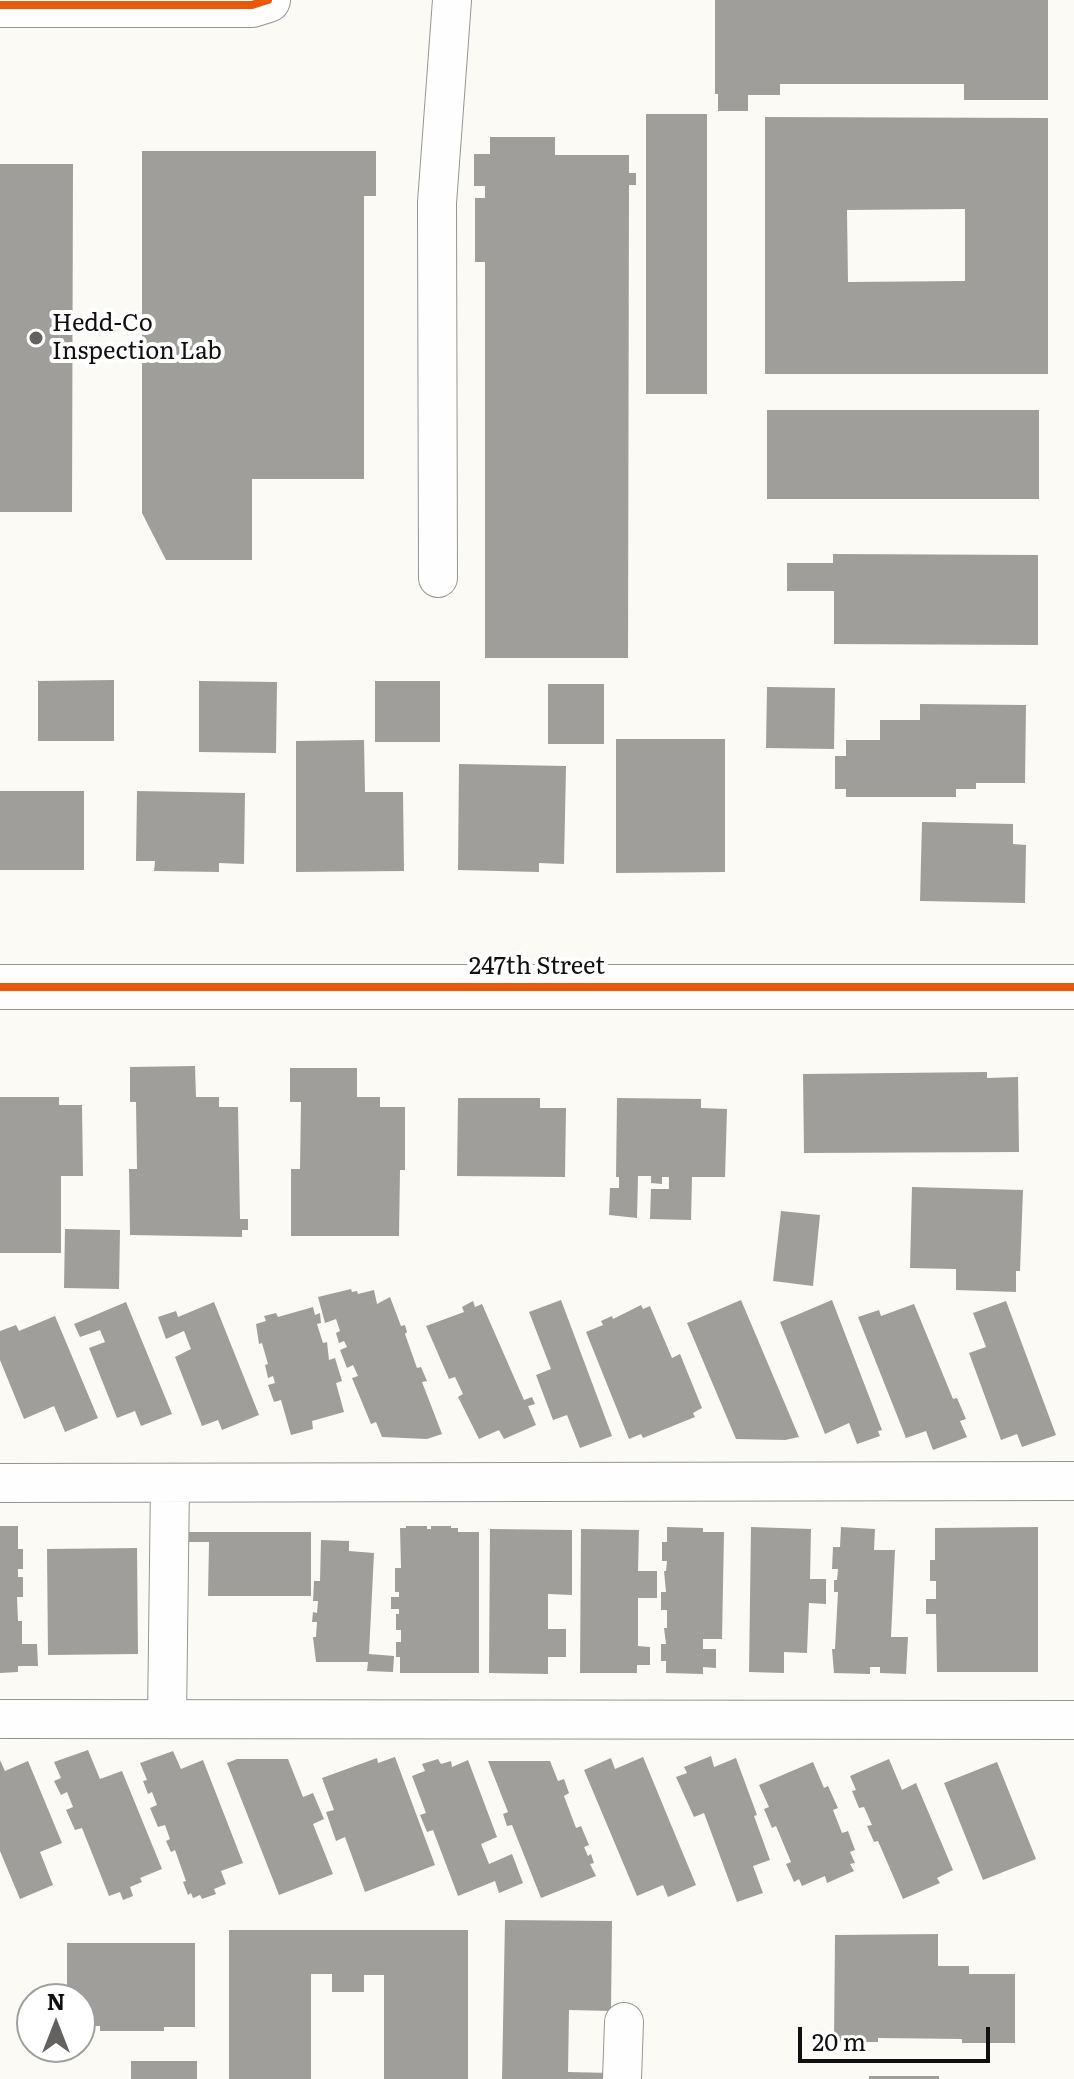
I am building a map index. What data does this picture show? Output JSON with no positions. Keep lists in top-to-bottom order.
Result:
{
  "streets": {
    "street": ["247th Street"]
  },
  "places": ["Hedd-Co Inspection Lab"],
  "scale_bar": "20 m",
  "north": "top"
}
